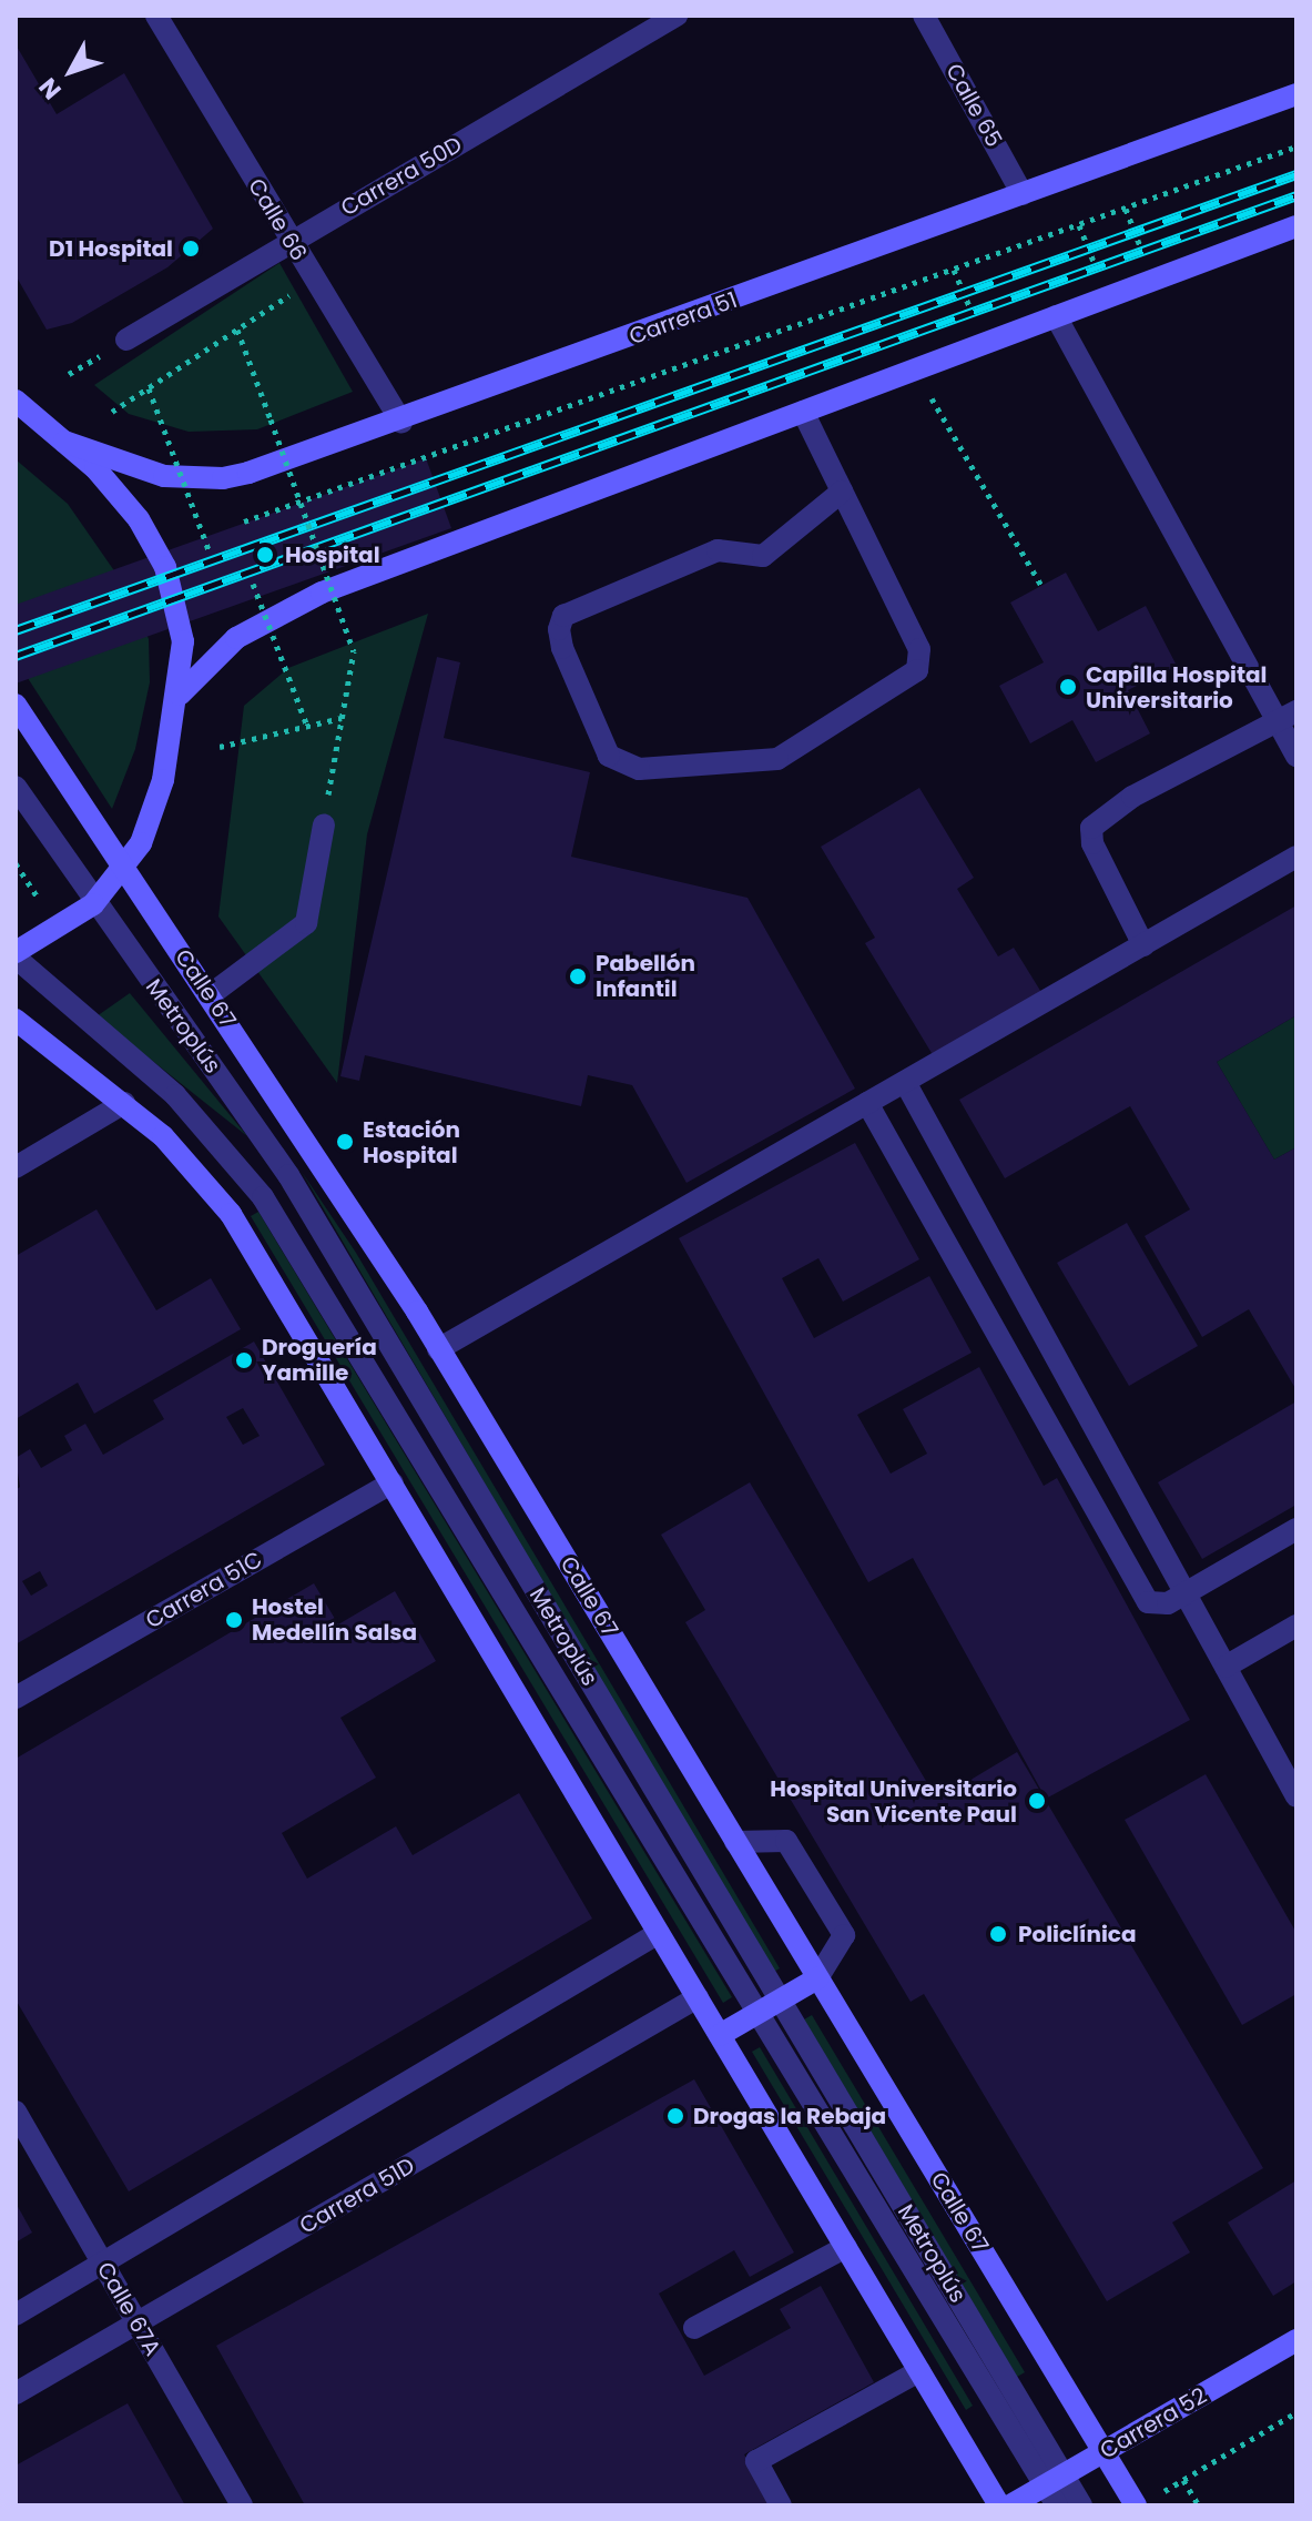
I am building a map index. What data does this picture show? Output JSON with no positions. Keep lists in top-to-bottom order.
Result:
{
  "streets": {
    "main road": ["Carrera 51", "Calle 67", "Carrera 52"],
    "street": [
      "Calle 65",
      "Carrera 50D",
      "Calle 66",
      "Metroplús",
      "Carrera 51C",
      "Carrera 51D",
      "Calle 67A"
    ]
  },
  "crossings": [
    ["Calle 65", "Carrera 51"],
    ["Carrera 50D", "Calle 66"],
    ["Calle 66", "Carrera 51"],
    ["Calle 67", "Carrera 52"],
    ["Metroplús", "Carrera 52"],
    ["Carrera 51D", "Calle 67A"]
  ],
  "places": [
    "D1 Hospital",
    "Hospital",
    "Capilla Hospital Universitario",
    "Pabellón Infantil",
    "Estación Hospital",
    "Droguería Yamille",
    "Hostel Medellín Salsa",
    "Hospital Universitario San Vicente Paul",
    "Policlínica",
    "Drogas la Rebaja"
  ],
  "north": "bottom left"
}
